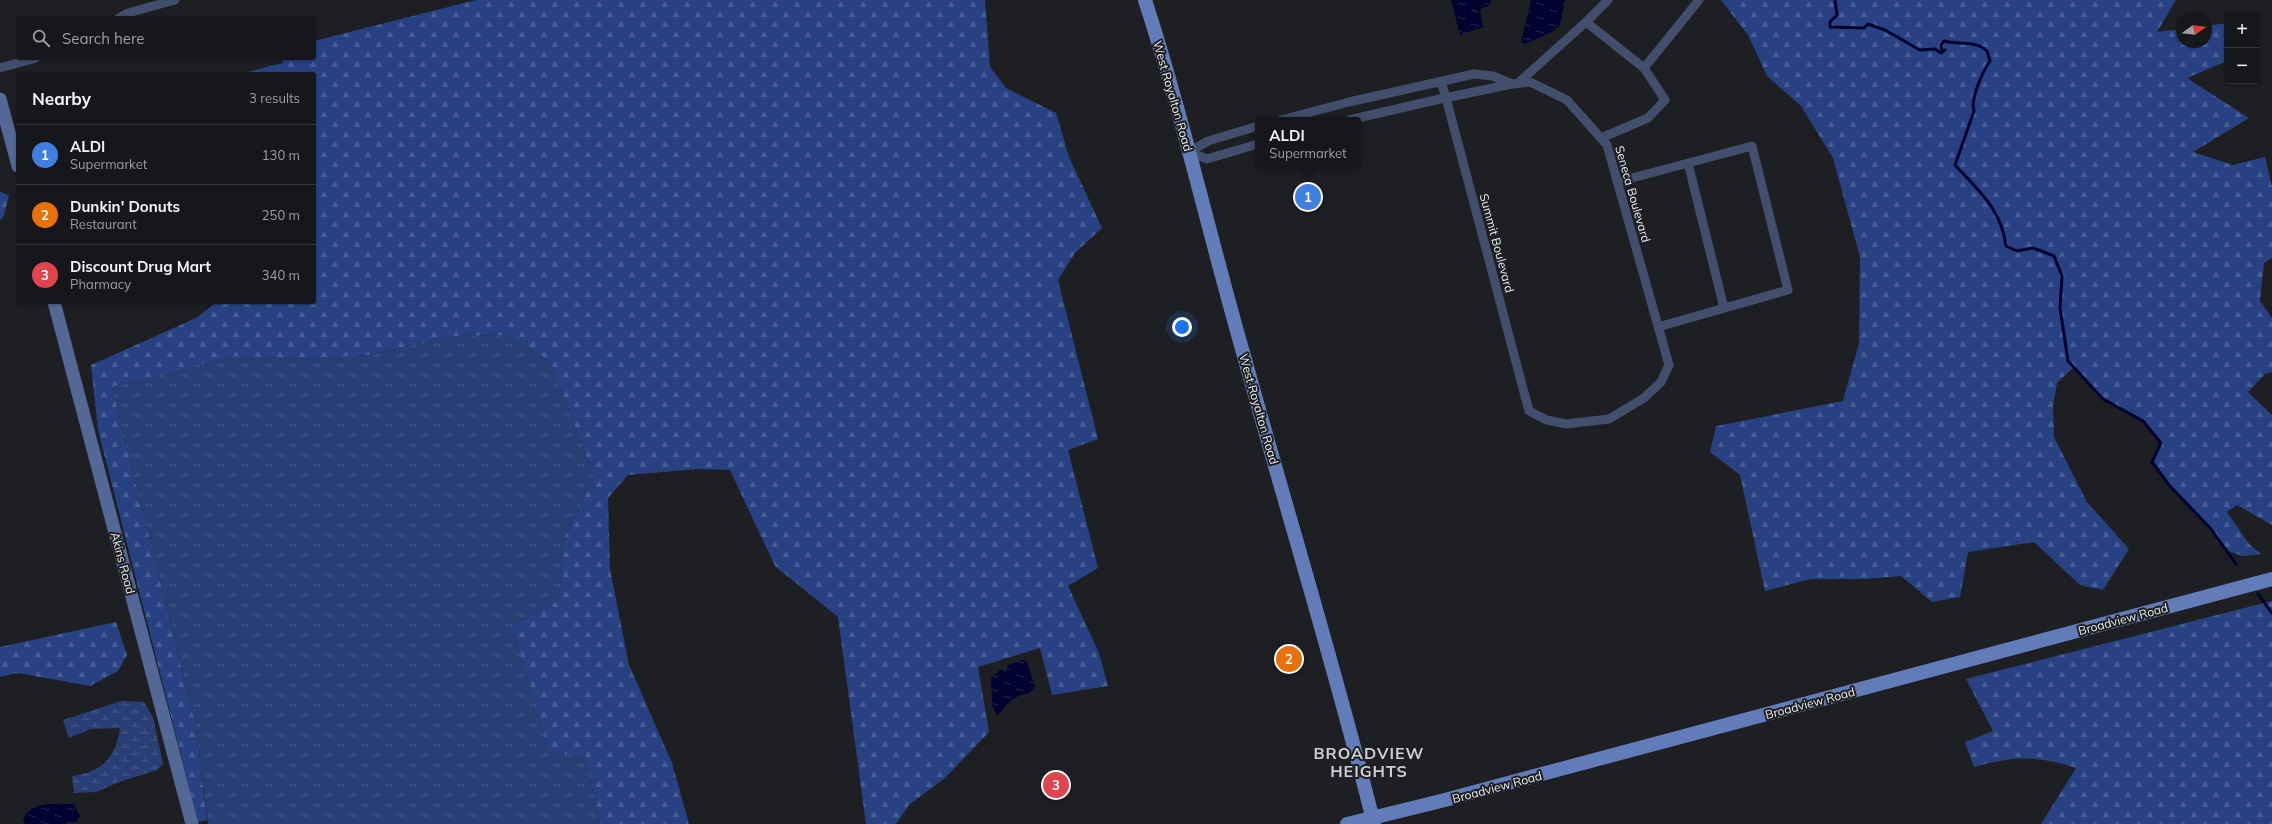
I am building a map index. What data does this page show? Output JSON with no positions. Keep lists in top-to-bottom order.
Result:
{
  "streets": {
    "main road": ["West Royalton Road", "Broadview Road"],
    "street": ["Seneca Boulevard", "Summit Boulevard", "Akins Road"]
  },
  "crossings": [
    ["West Royalton Road", "Broadview Road"],
    ["Seneca Boulevard", "Summit Boulevard"]
  ],
  "districts": ["BROADVIEW HEIGHTS"],
  "north": "right",
  "page": {
    "map_buttons": ["+", "−"],
    "search": "Search here",
    "heading": ["Nearby", "3 results"],
    "popup": ["ALDI", "Supermarket"],
    "list": [
      {
        "mark": "1",
        "name": "ALDI",
        "note": "Supermarket",
        "value": "130 m"
      },
      {
        "mark": "2",
        "name": "Dunkin' Donuts",
        "note": "Restaurant",
        "value": "250 m"
      },
      {
        "mark": "3",
        "name": "Discount Drug Mart",
        "note": "Pharmacy",
        "value": "340 m"
      }
    ],
    "pins": ["1", "2", "3"]
  }
}
